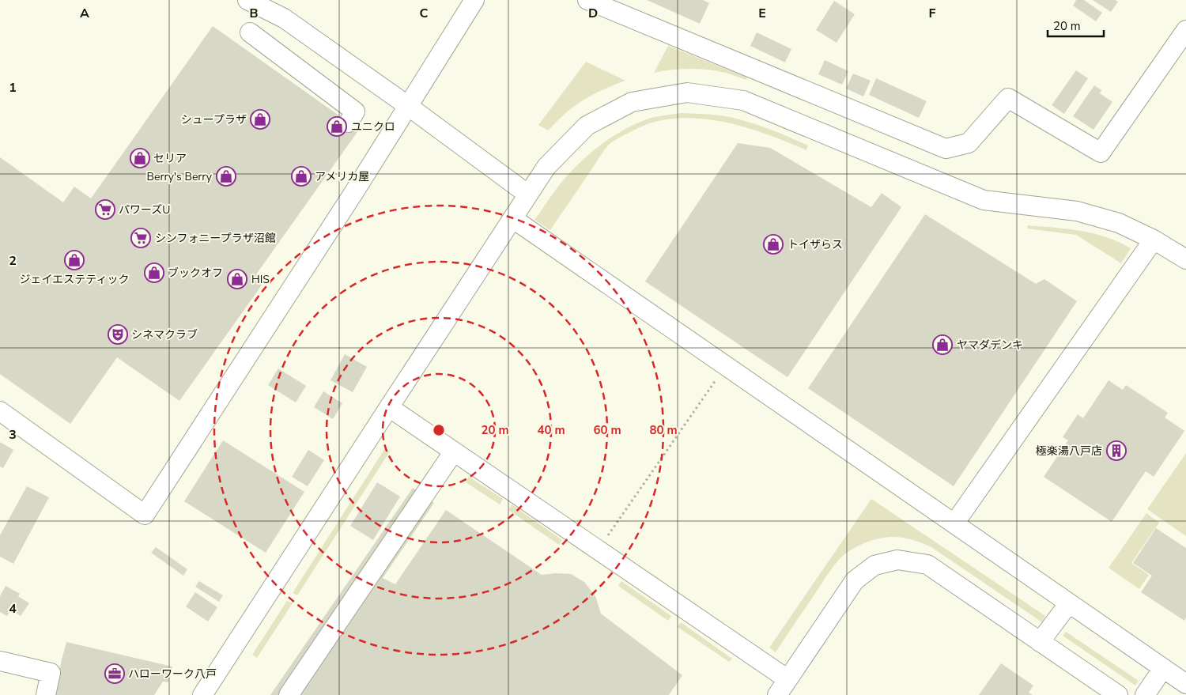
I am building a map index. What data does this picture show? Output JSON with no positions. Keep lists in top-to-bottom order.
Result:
{
  "places": {
    "shop": [
      "シュープラザ",
      "ユニクロ",
      "セリア",
      "Berry's Berry",
      "アメリカ屋",
      "トイザらス",
      "ジェイエステティック",
      "ブックオフ",
      "HIS",
      "ヤマダデンキ"
    ],
    "supermarket": ["パワーズU", "シンフォニープラザ沼館"],
    "theatre": ["シネマクラブ"],
    "building": ["極楽湯八戸店"],
    "office": ["ハローワーク八戸"]
  },
  "scale_bar": "20 m",
  "grid": {
    "columns": [
      "A",
      "B",
      "C",
      "D",
      "E",
      "F"
    ],
    "rows": [
      "1",
      "2",
      "3",
      "4"
    ]
  },
  "rings": [
    "20 m",
    "40 m",
    "60 m",
    "80 m"
  ]
}
